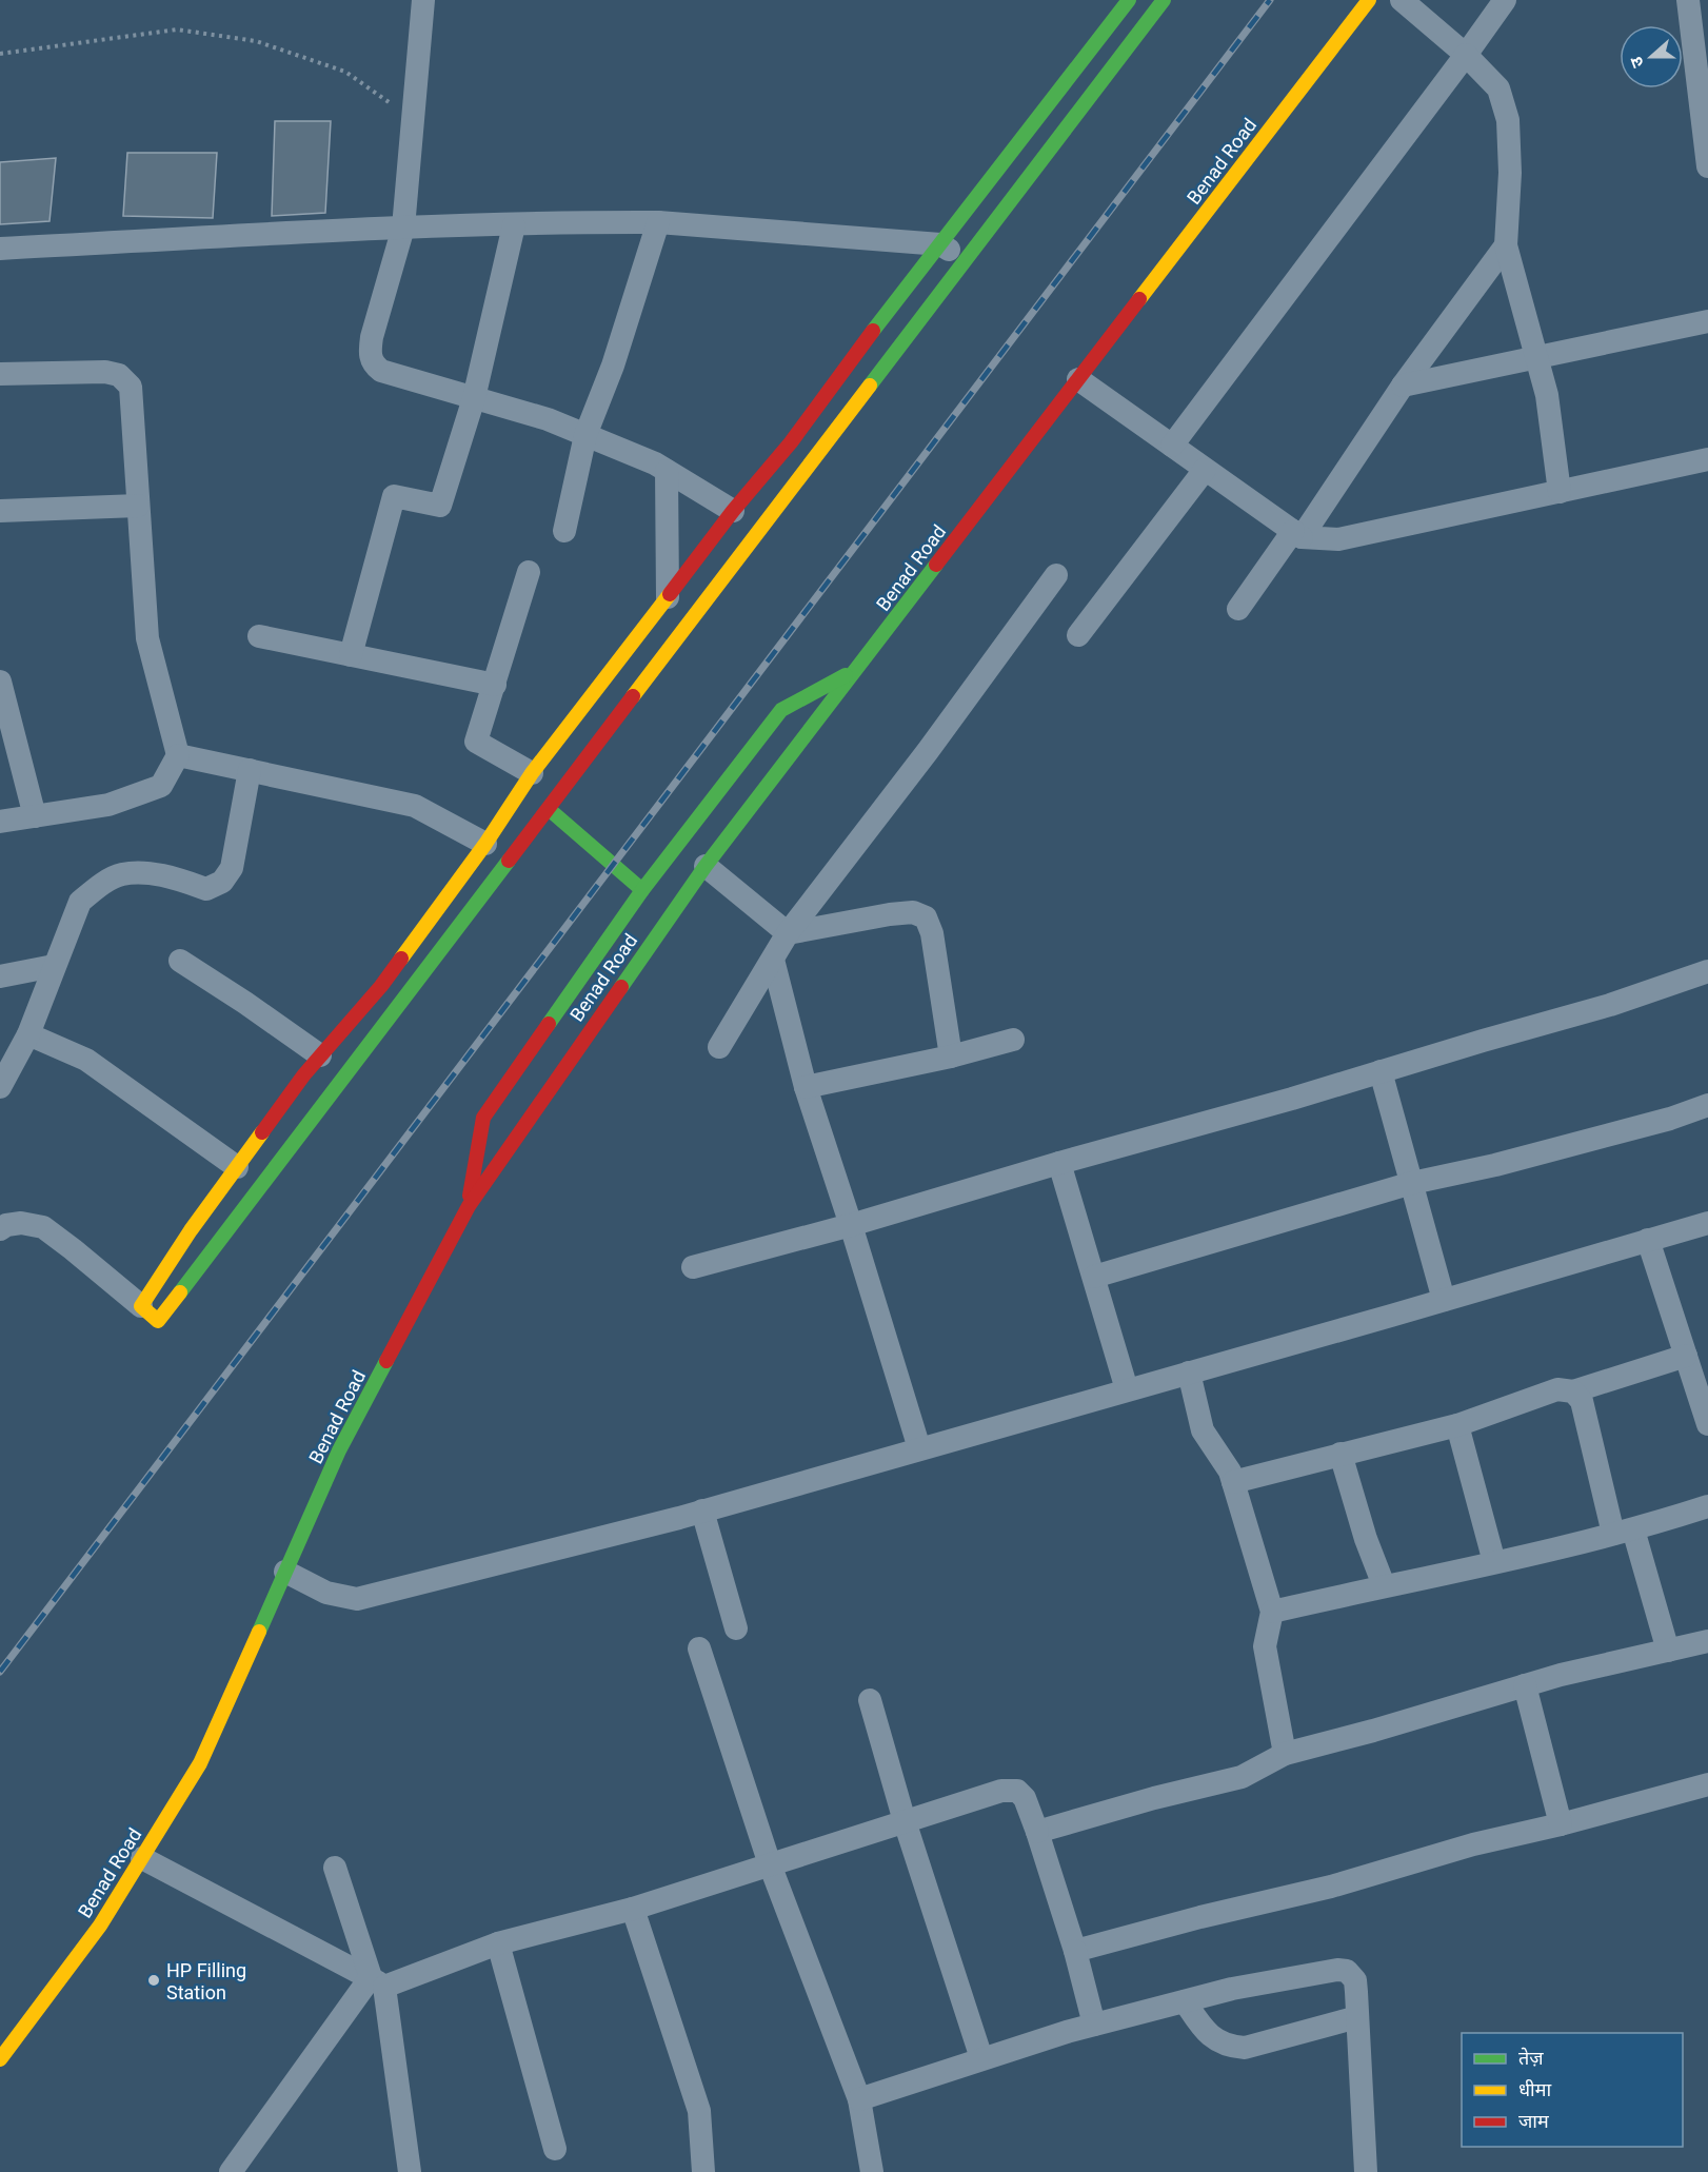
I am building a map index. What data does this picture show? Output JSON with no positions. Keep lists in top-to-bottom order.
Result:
{
  "streets": {
    "street": ["Benad Road"]
  },
  "places": ["HP Filling Station"],
  "legend": ["तेज़", "धीमा", "जाम"],
  "north": "left"
}
